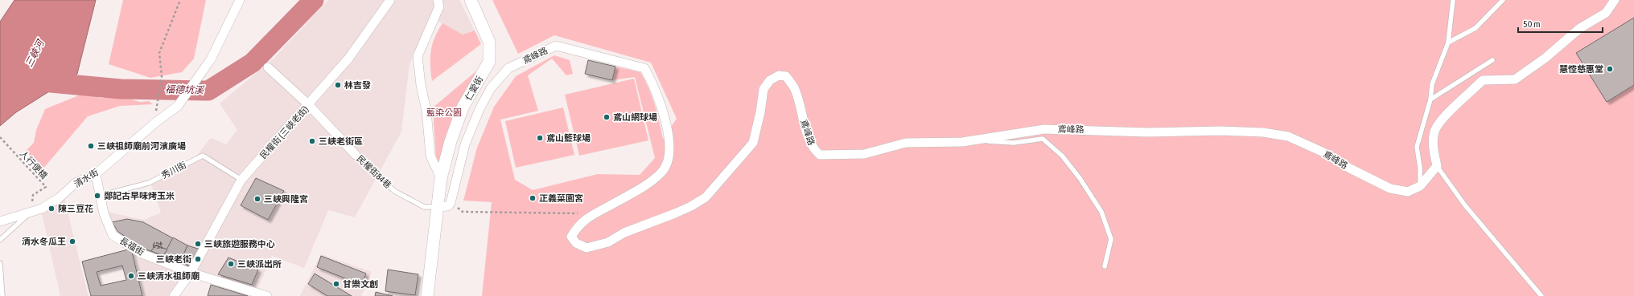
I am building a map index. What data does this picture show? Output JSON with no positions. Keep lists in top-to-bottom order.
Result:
{
  "streets": {
    "street": [
      "鳶峰路",
      "仁愛街",
      "民權街 (三峽老街)",
      "民權街84巷",
      "清水街",
      "長福街"
    ],
    "lane": ["秀川街"],
    "path": ["人行便橋"]
  },
  "crossings": [
    ["鳶峰路", "仁愛街"],
    ["鳶峰路", "民權街84巷"],
    ["仁愛街", "民權街84巷"],
    ["民權街 (三峽老街)", "秀川街"],
    ["民權街 (三峽老街)", "民權街84巷"],
    ["民權街 (三峽老街)", "長福街"],
    ["人行便橋", "清水街"],
    ["秀川街", "長福街"],
    ["清水街", "長福街"]
  ],
  "water": ["三峽河", "福德坑溪"],
  "parks": ["藍染公園"],
  "places": [
    "慧悾慈惠堂",
    "林吉發",
    "鳶山網球場",
    "鳶山籃球場",
    "三峽老街區",
    "三峽祖師廟前河濱廣場",
    "鄭記古早味烤玉米",
    "正義菜園宮",
    "三峽興隆宮",
    "陳三豆花",
    "清水冬瓜王",
    "三峽旅遊服務中心",
    "三峽老街",
    "三峽派出所",
    "三峽清水祖師廟",
    "甘樂文創"
  ],
  "house_numbers": ["6號"],
  "scale_bar": "50 m"
}
